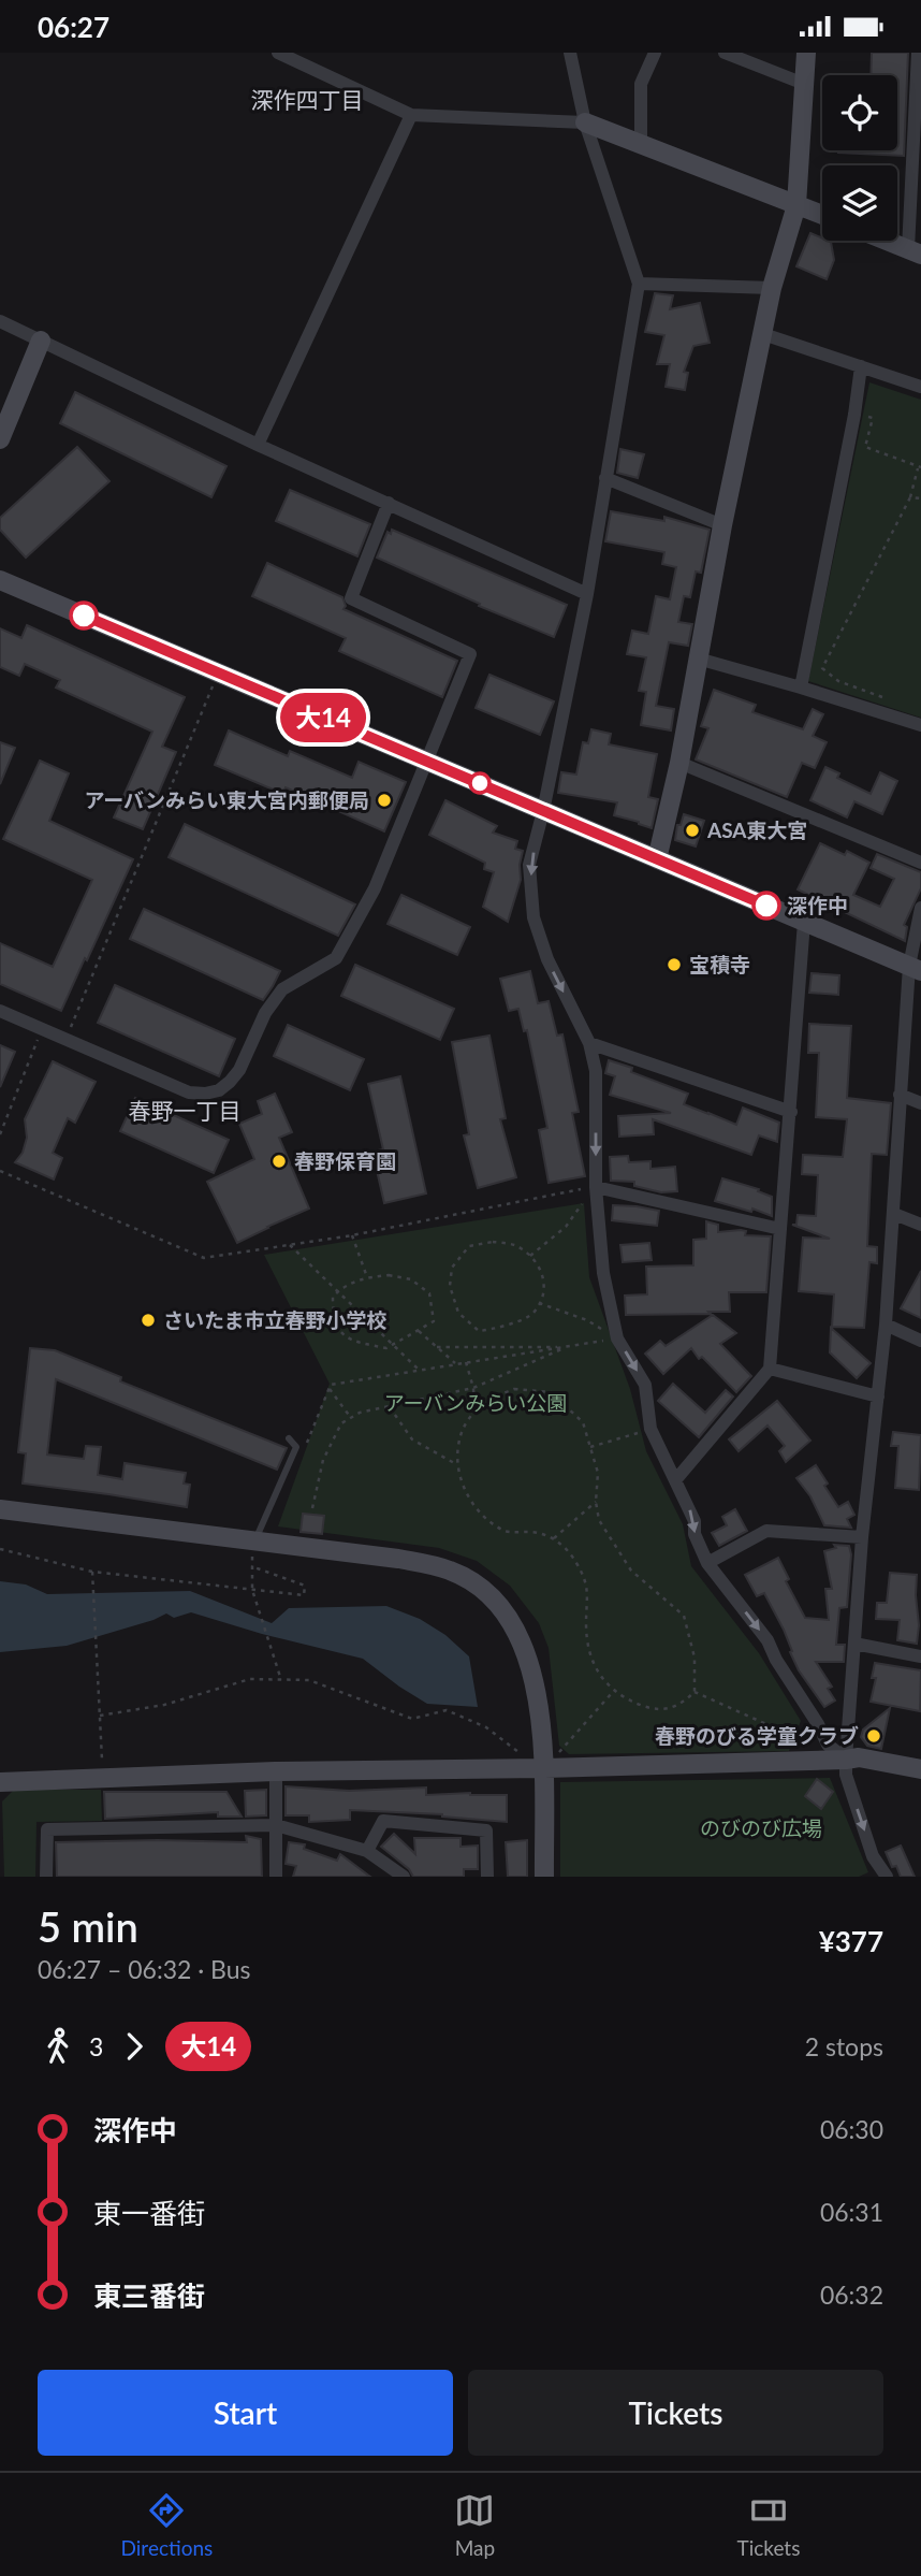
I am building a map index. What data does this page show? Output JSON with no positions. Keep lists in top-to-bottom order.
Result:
{
  "districts": ["深作四丁目", "春野一丁目"],
  "parks": ["アーバンみらい公園", "のびのび広場"],
  "places": [
    "アーバンみらい東大宮内郵便局",
    "ASA東大宮",
    "深作中",
    "宝積寺",
    "春野保育園",
    "さいたま市立春野小学校",
    "春野のびる学童クラブ"
  ],
  "lines": ["bus line 大14"],
  "page": {
    "status": "06:27",
    "on_map": "大14",
    "heading": ["5 min", "06:27 – 06:32 · Bus", "¥377"],
    "legs": ["3", "大14", "2 stops"],
    "list": [
      {
        "name": "深作中",
        "value": "06:30"
      },
      {
        "name": "東一番街",
        "value": "06:31"
      },
      {
        "name": "東三番街",
        "value": "06:32"
      }
    ],
    "buttons": ["Start", "Tickets"],
    "tabs": ["Directions", "Map", "Tickets"]
  }
}
